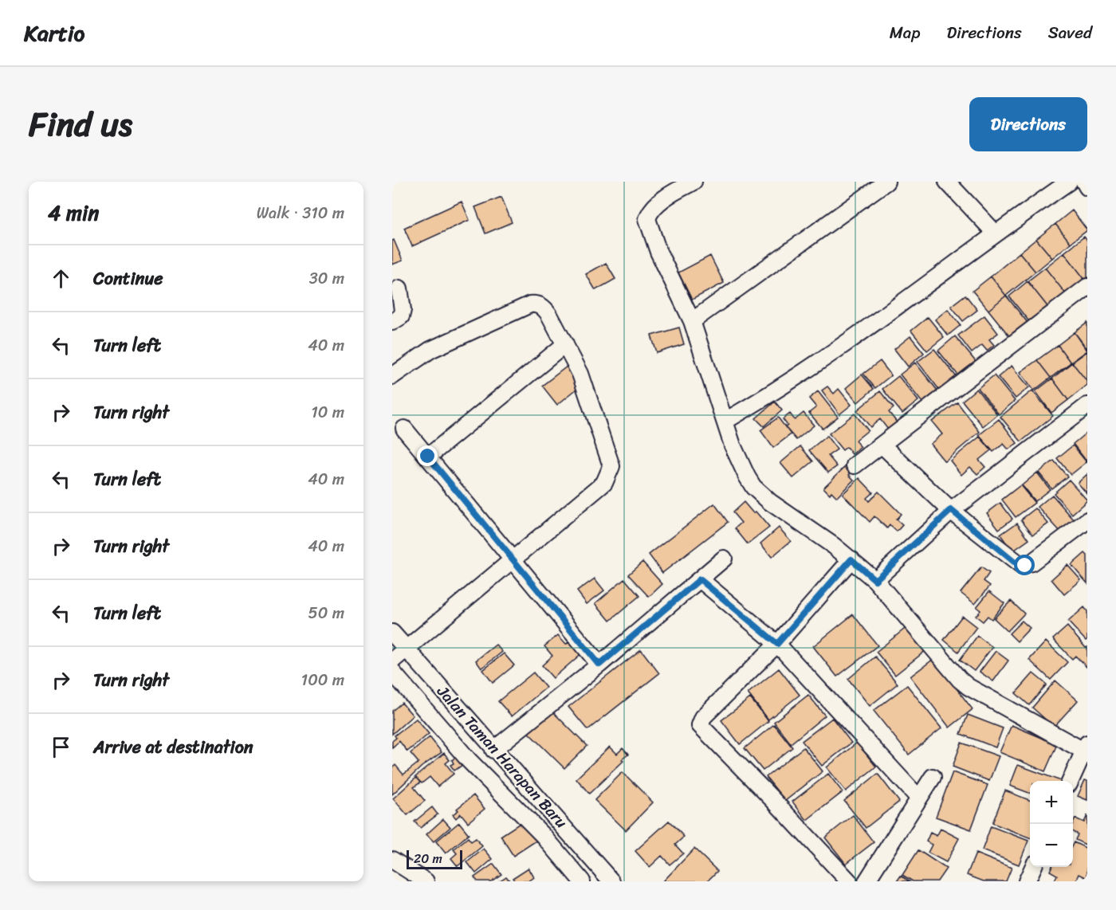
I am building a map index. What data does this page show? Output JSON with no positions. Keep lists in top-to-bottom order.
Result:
{
  "streets": {
    "street": ["Jalan Taman Harapan Baru"]
  },
  "scale_bar": "20 m",
  "page": {
    "header": "Kartio",
    "nav": ["Map", "Directions", "Saved"],
    "title": "Find us",
    "buttons": "Directions",
    "heading": ["4 min", "Walk · 310 m"],
    "list": [
      ["Continue", "30 m"],
      ["Turn left", "40 m"],
      ["Turn right", "10 m"],
      ["Turn left", "40 m"],
      ["Turn right", "40 m"],
      ["Turn left", "50 m"],
      ["Turn right", "100 m"],
      "Arrive at destination"
    ],
    "map_buttons": ["+", "−"],
    "scale": "20 m"
  }
}
